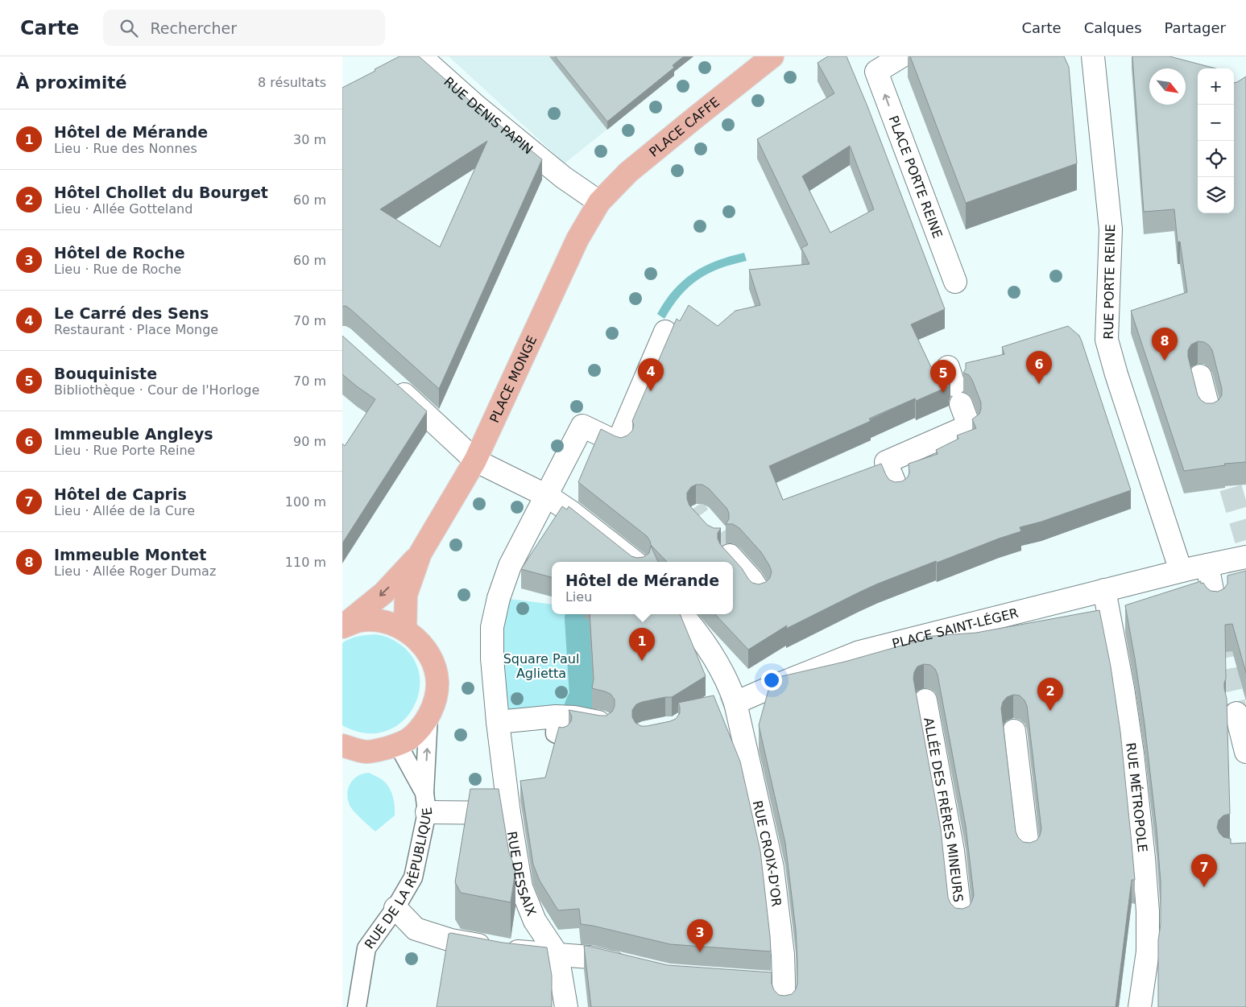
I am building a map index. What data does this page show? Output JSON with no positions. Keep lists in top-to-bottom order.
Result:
{
  "streets": {
    "main road": ["PLACE CAFFE", "PLACE MONGE"],
    "street": [
      "RUE DENIS PAPIN",
      "PLACE PORTE REINE",
      "RUE PORTE REINE",
      "PLACE SAINT-LÉGER",
      "RUE MÉTROPOLE",
      "ALLÉE DES FRÈRES MINEURS",
      "RUE CROIX-D'OR",
      "RUE DESSAIX"
    ],
    "lane": ["RUE DE LA RÉPUBLIQUE"]
  },
  "crossings": [
    ["RUE DENIS PAPIN", "PLACE CAFFE"],
    ["RUE DENIS PAPIN", "PLACE MONGE"],
    ["PLACE CAFFE", "PLACE MONGE"],
    ["RUE PORTE REINE", "PLACE SAINT-LÉGER"],
    ["PLACE MONGE", "RUE DE LA RÉPUBLIQUE"],
    ["PLACE SAINT-LÉGER", "RUE MÉTROPOLE"],
    ["PLACE SAINT-LÉGER", "RUE CROIX-D'OR"],
    ["RUE DESSAIX", "RUE DE LA RÉPUBLIQUE"]
  ],
  "one_way": ["PLACE PORTE REINE"],
  "parks": ["Square Paul Aglietta"],
  "north": "bottom right",
  "page": {
    "header": "Carte",
    "search": "Rechercher",
    "nav": ["Carte", "Calques", "Partager"],
    "heading": ["À proximité", "8 résultats"],
    "map_buttons": ["+", "−"],
    "list": [
      {
        "mark": "1",
        "name": "Hôtel de Mérande",
        "note": "Lieu · Rue des Nonnes",
        "value": "30 m"
      },
      {
        "mark": "2",
        "name": "Hôtel Chollet du Bourget",
        "note": "Lieu · Allée Gotteland",
        "value": "60 m"
      },
      {
        "mark": "3",
        "name": "Hôtel de Roche",
        "note": "Lieu · Rue de Roche",
        "value": "60 m"
      },
      {
        "mark": "4",
        "name": "Le Carré des Sens",
        "note": "Restaurant · Place Monge",
        "value": "70 m"
      },
      {
        "mark": "5",
        "name": "Bouquiniste",
        "note": "Bibliothèque · Cour de l'Horloge",
        "value": "70 m"
      },
      {
        "mark": "6",
        "name": "Immeuble Angleys",
        "note": "Lieu · Rue Porte Reine",
        "value": "90 m"
      },
      {
        "mark": "7",
        "name": "Hôtel de Capris",
        "note": "Lieu · Allée de la Cure",
        "value": "100 m"
      },
      {
        "mark": "8",
        "name": "Immeuble Montet",
        "note": "Lieu · Allée Roger Dumaz",
        "value": "110 m"
      }
    ],
    "pins": [
      "8",
      "6",
      "4",
      "5",
      "1",
      "2",
      "7",
      "3"
    ],
    "popup": ["Hôtel de Mérande", "Lieu"]
  }
}
